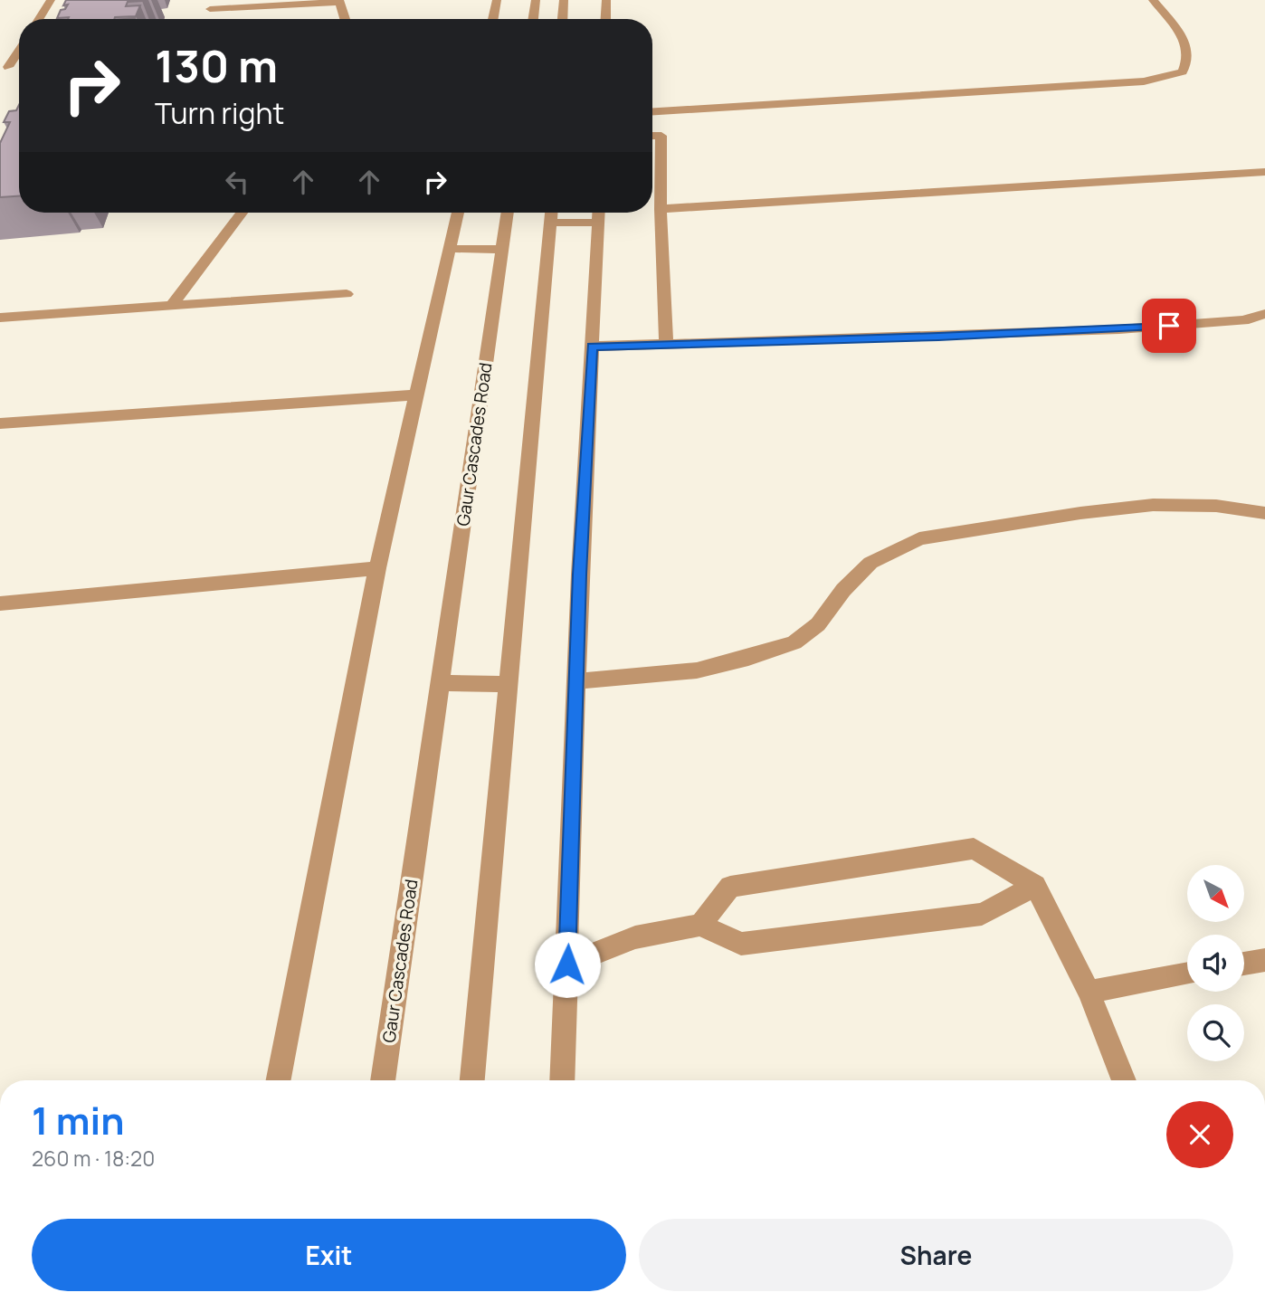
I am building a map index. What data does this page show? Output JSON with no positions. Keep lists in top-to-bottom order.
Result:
{
  "streets": {
    "street": ["Gaur Cascades Road"]
  },
  "north": "bottom right",
  "page": {
    "turn": ["130 m", "Turn right"],
    "heading": ["1 min", "260 m · 18:20"],
    "buttons": ["Exit", "Share"]
  }
}
